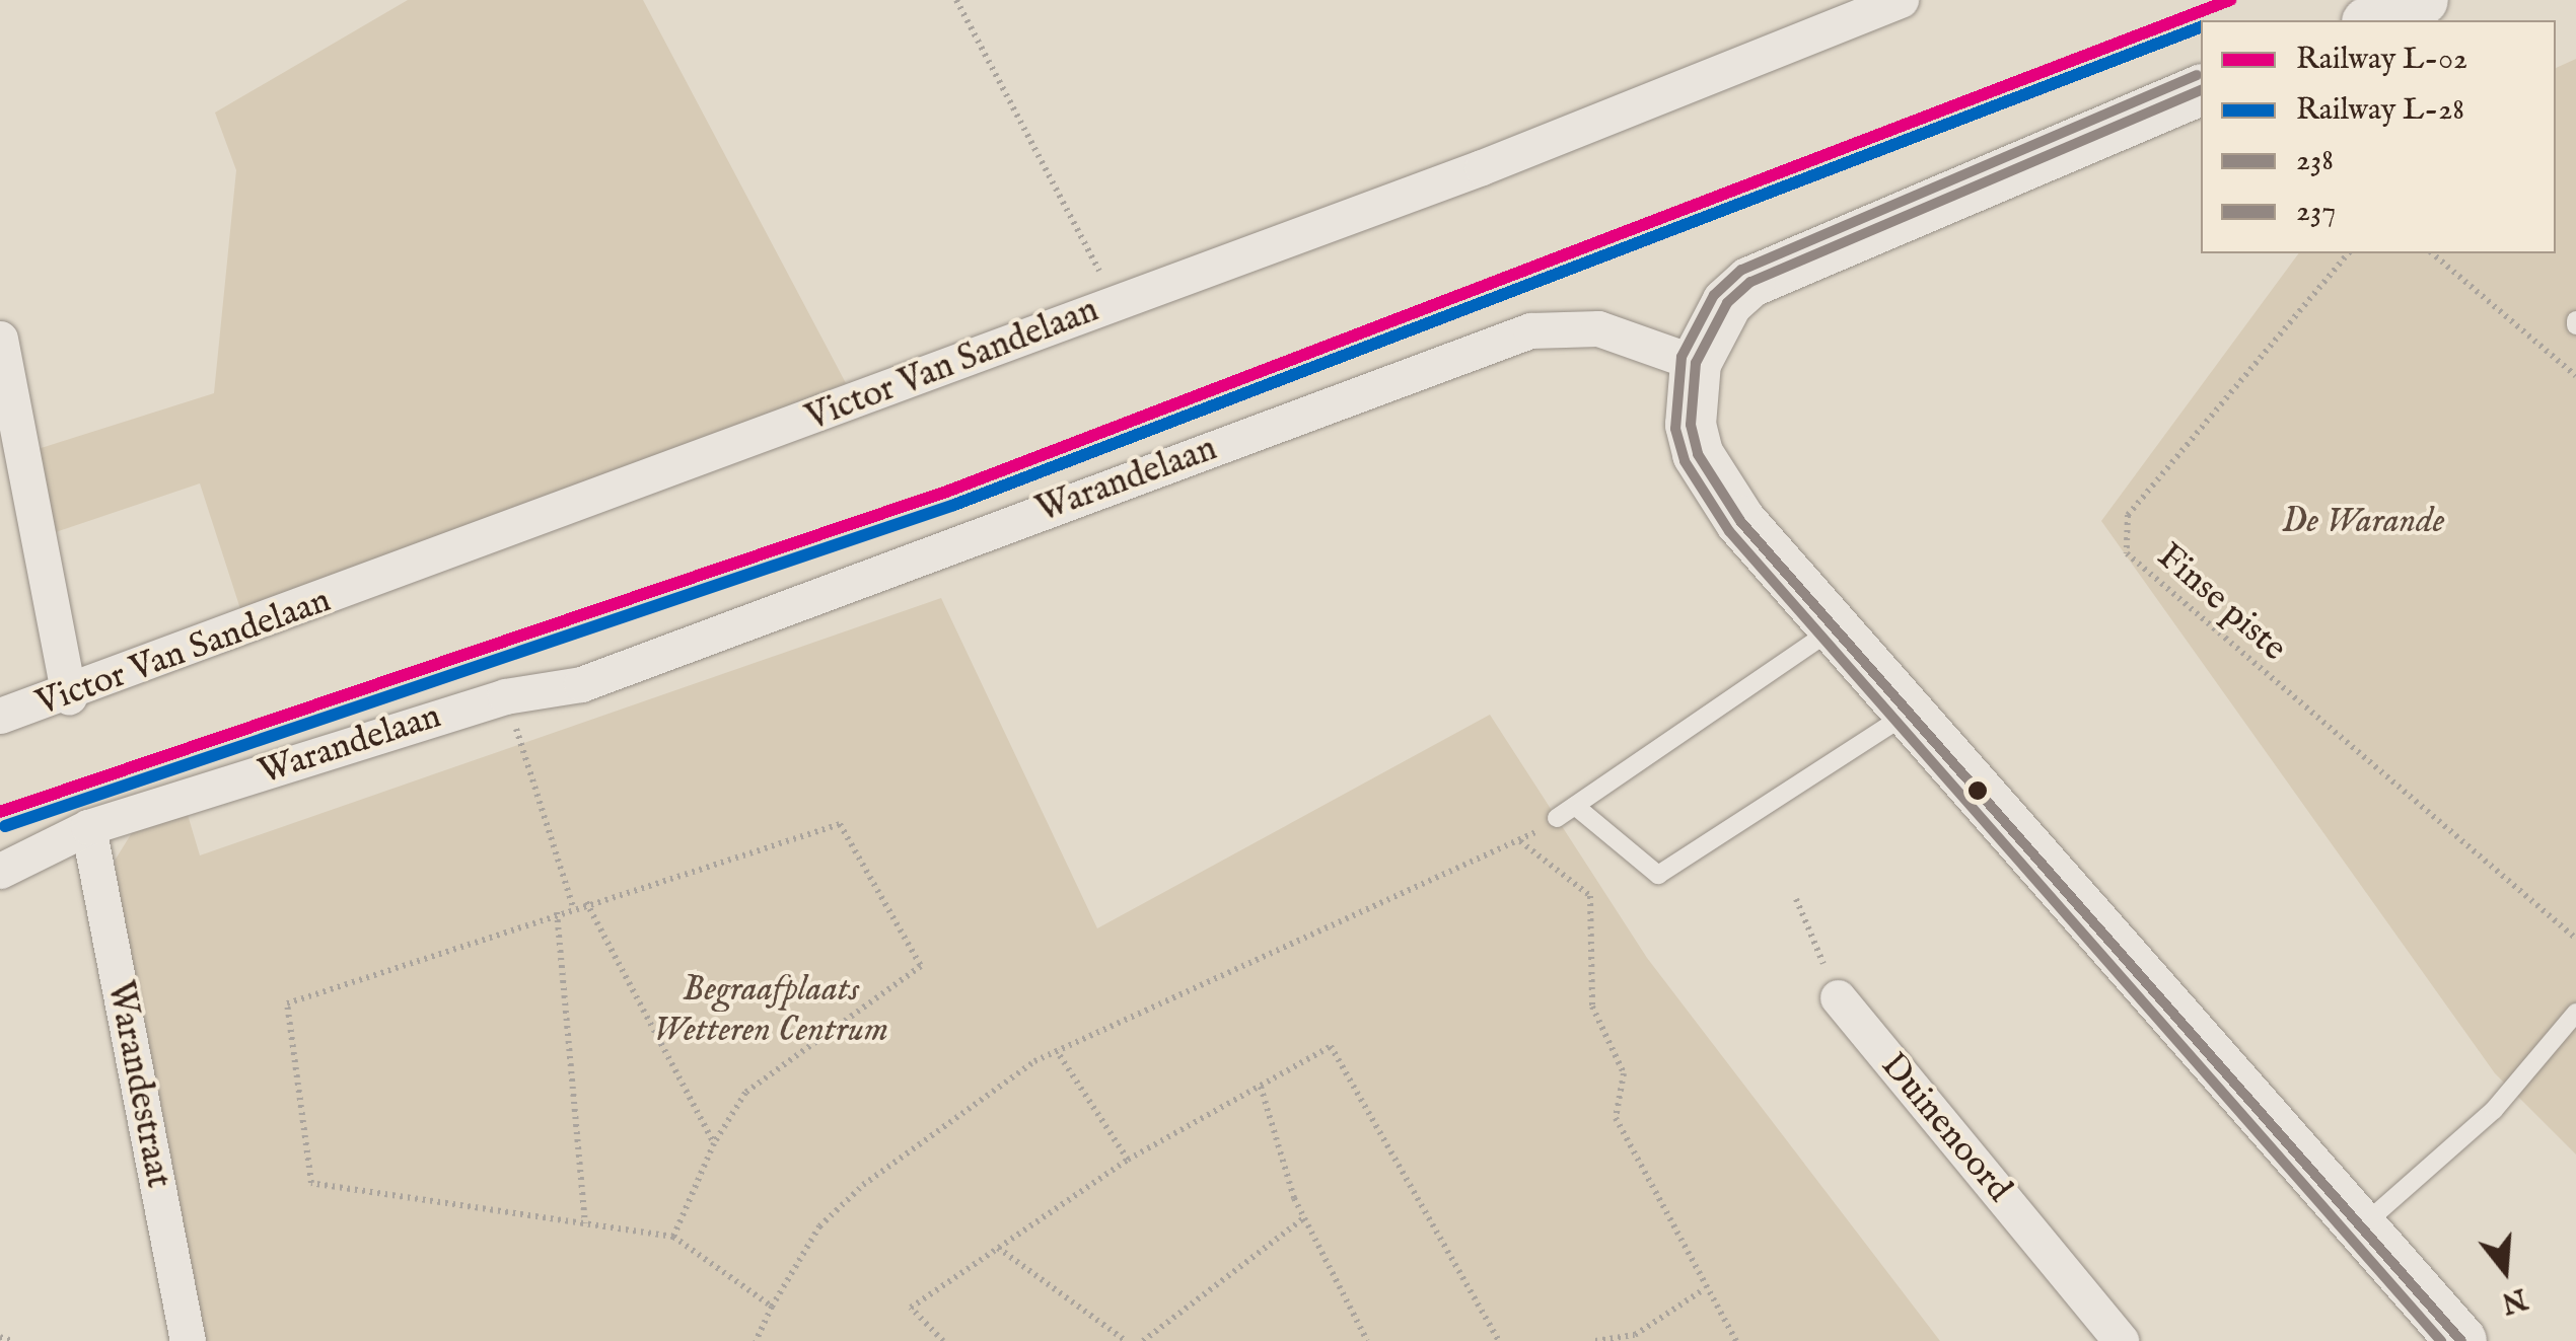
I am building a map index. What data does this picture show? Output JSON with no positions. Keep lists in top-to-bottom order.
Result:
{
  "streets": {
    "street": [
      "Victor Van Sandelaan",
      "Warandelaan",
      "Warandestraat",
      "Duinenoord"
    ],
    "path": ["Finse piste"]
  },
  "crossings": [
    ["Warandelaan", "Warandestraat"]
  ],
  "parks": ["De Warande", "Begraafplaats Wetteren Centrum"],
  "lines": [
    "rail line L-02",
    "rail line L-28",
    "transit line 237",
    "transit line 238"
  ],
  "legend": [
    "Railway L-02",
    "Railway L-28",
    "238",
    "237"
  ],
  "north": "bottom"
}
